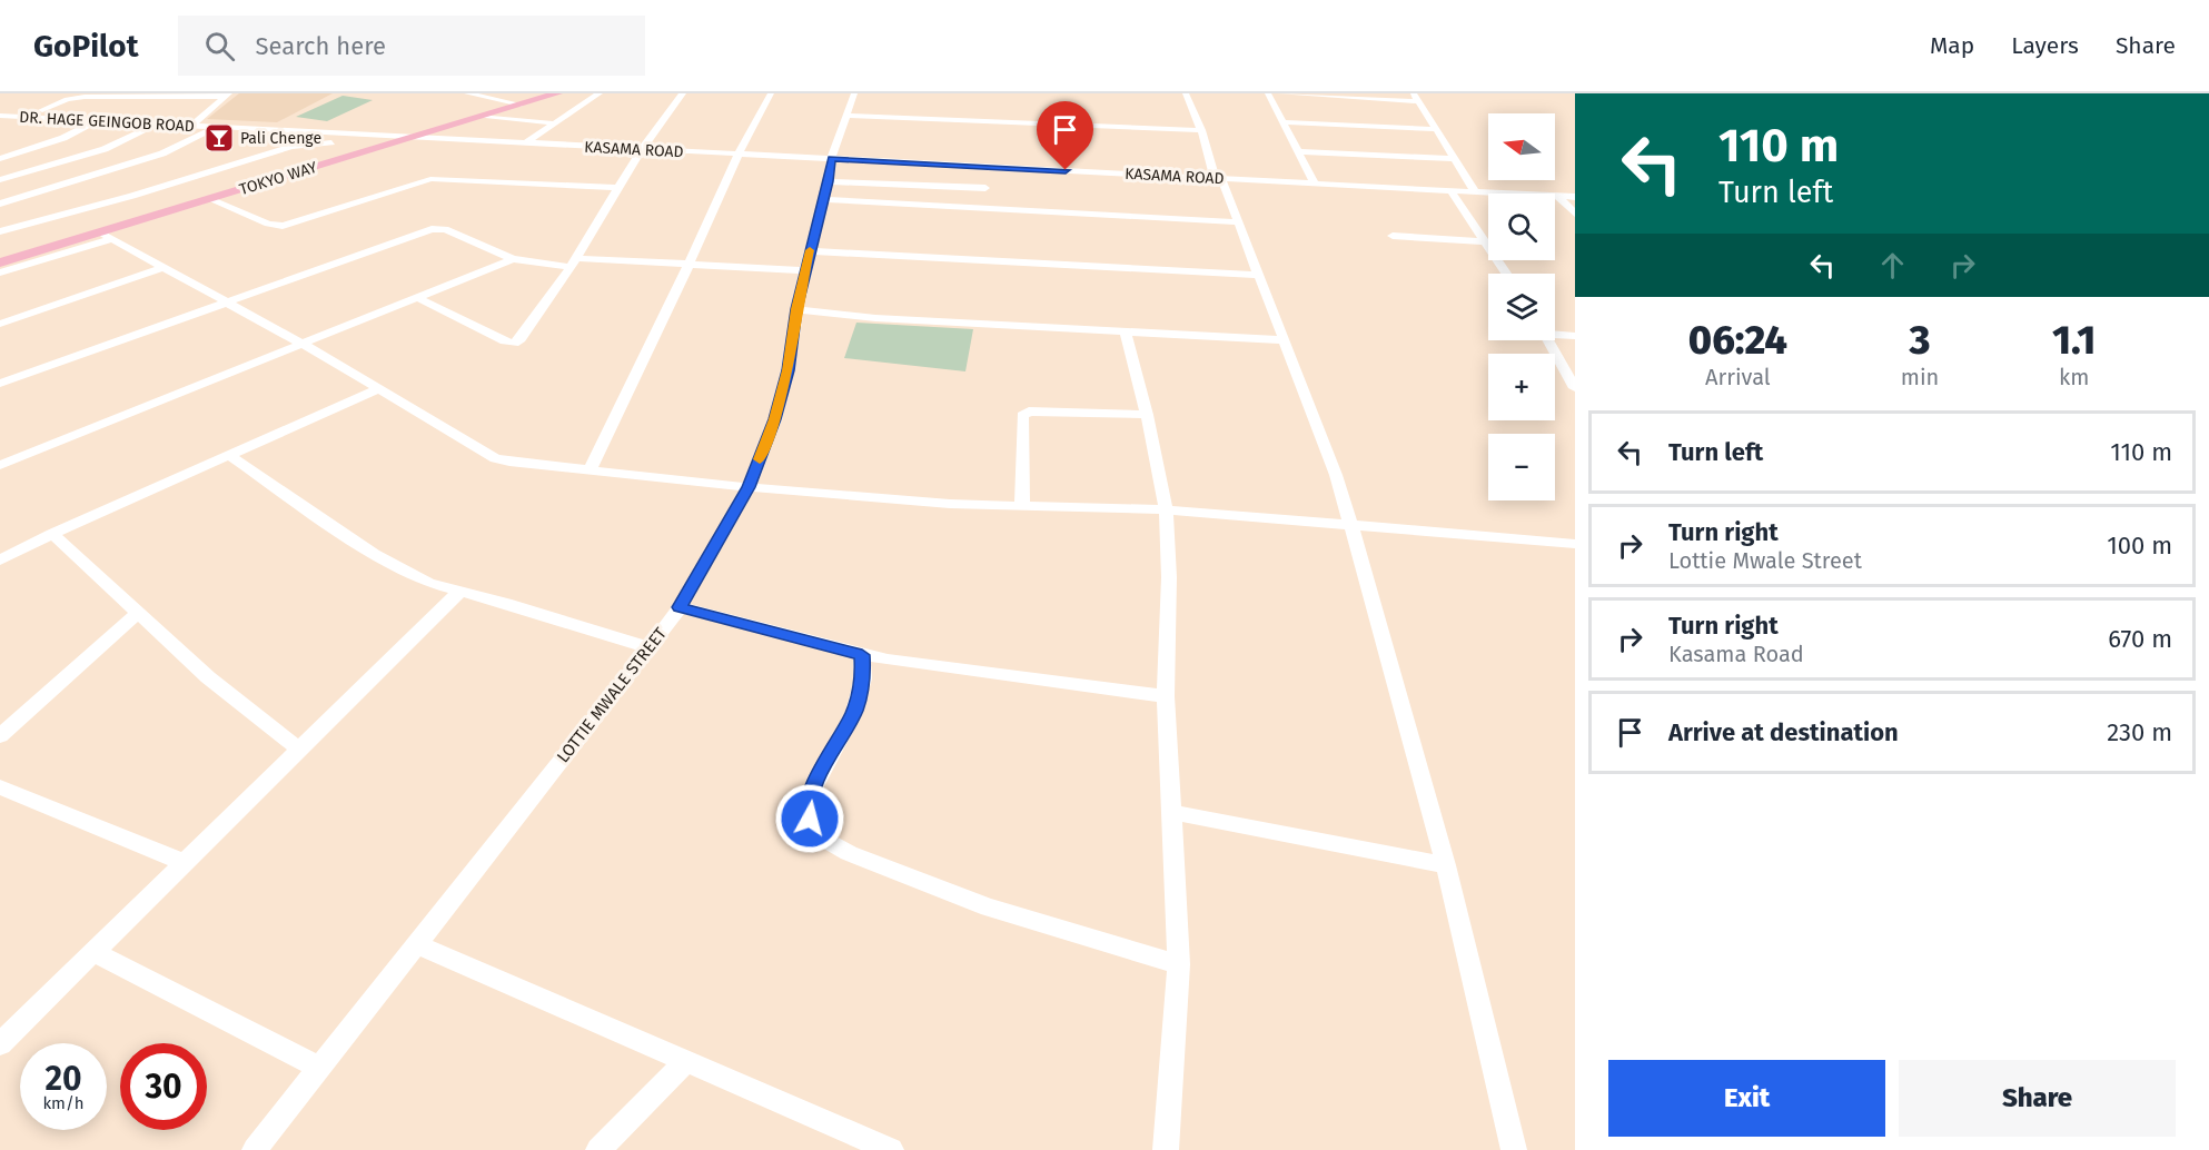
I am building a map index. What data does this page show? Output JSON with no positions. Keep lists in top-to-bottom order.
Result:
{
  "streets": {
    "main road": ["TOKYO WAY"],
    "street": ["DR. HAGE GEINGOB ROAD", "KASAMA ROAD", "LOTTIE MWALE STREET"]
  },
  "crossings": [
    ["DR. HAGE GEINGOB ROAD", "TOKYO WAY"],
    ["KASAMA ROAD", "TOKYO WAY"],
    ["KASAMA ROAD", "LOTTIE MWALE STREET"]
  ],
  "places": {
    "bar": ["Pali Chenge"]
  },
  "north": "left",
  "page": {
    "header": "GoPilot",
    "search": "Search here",
    "nav": ["Map", "Layers", "Share"],
    "turn": ["110 m", "Turn left"],
    "map_buttons": ["+", "−"],
    "eta": [
      "06:24",
      "Arrival",
      "3",
      "min",
      "1.1",
      "km"
    ],
    "list": [
      {
        "name": "Turn left",
        "value": "110 m"
      },
      {
        "name": "Turn right",
        "note": "Lottie Mwale Street",
        "value": "100 m"
      },
      {
        "name": "Turn right",
        "note": "Kasama Road",
        "value": "670 m"
      },
      {
        "name": "Arrive at destination",
        "value": "230 m"
      }
    ],
    "speed": "20 km/h",
    "limit": "30",
    "buttons": ["Exit", "Share"]
  }
}
